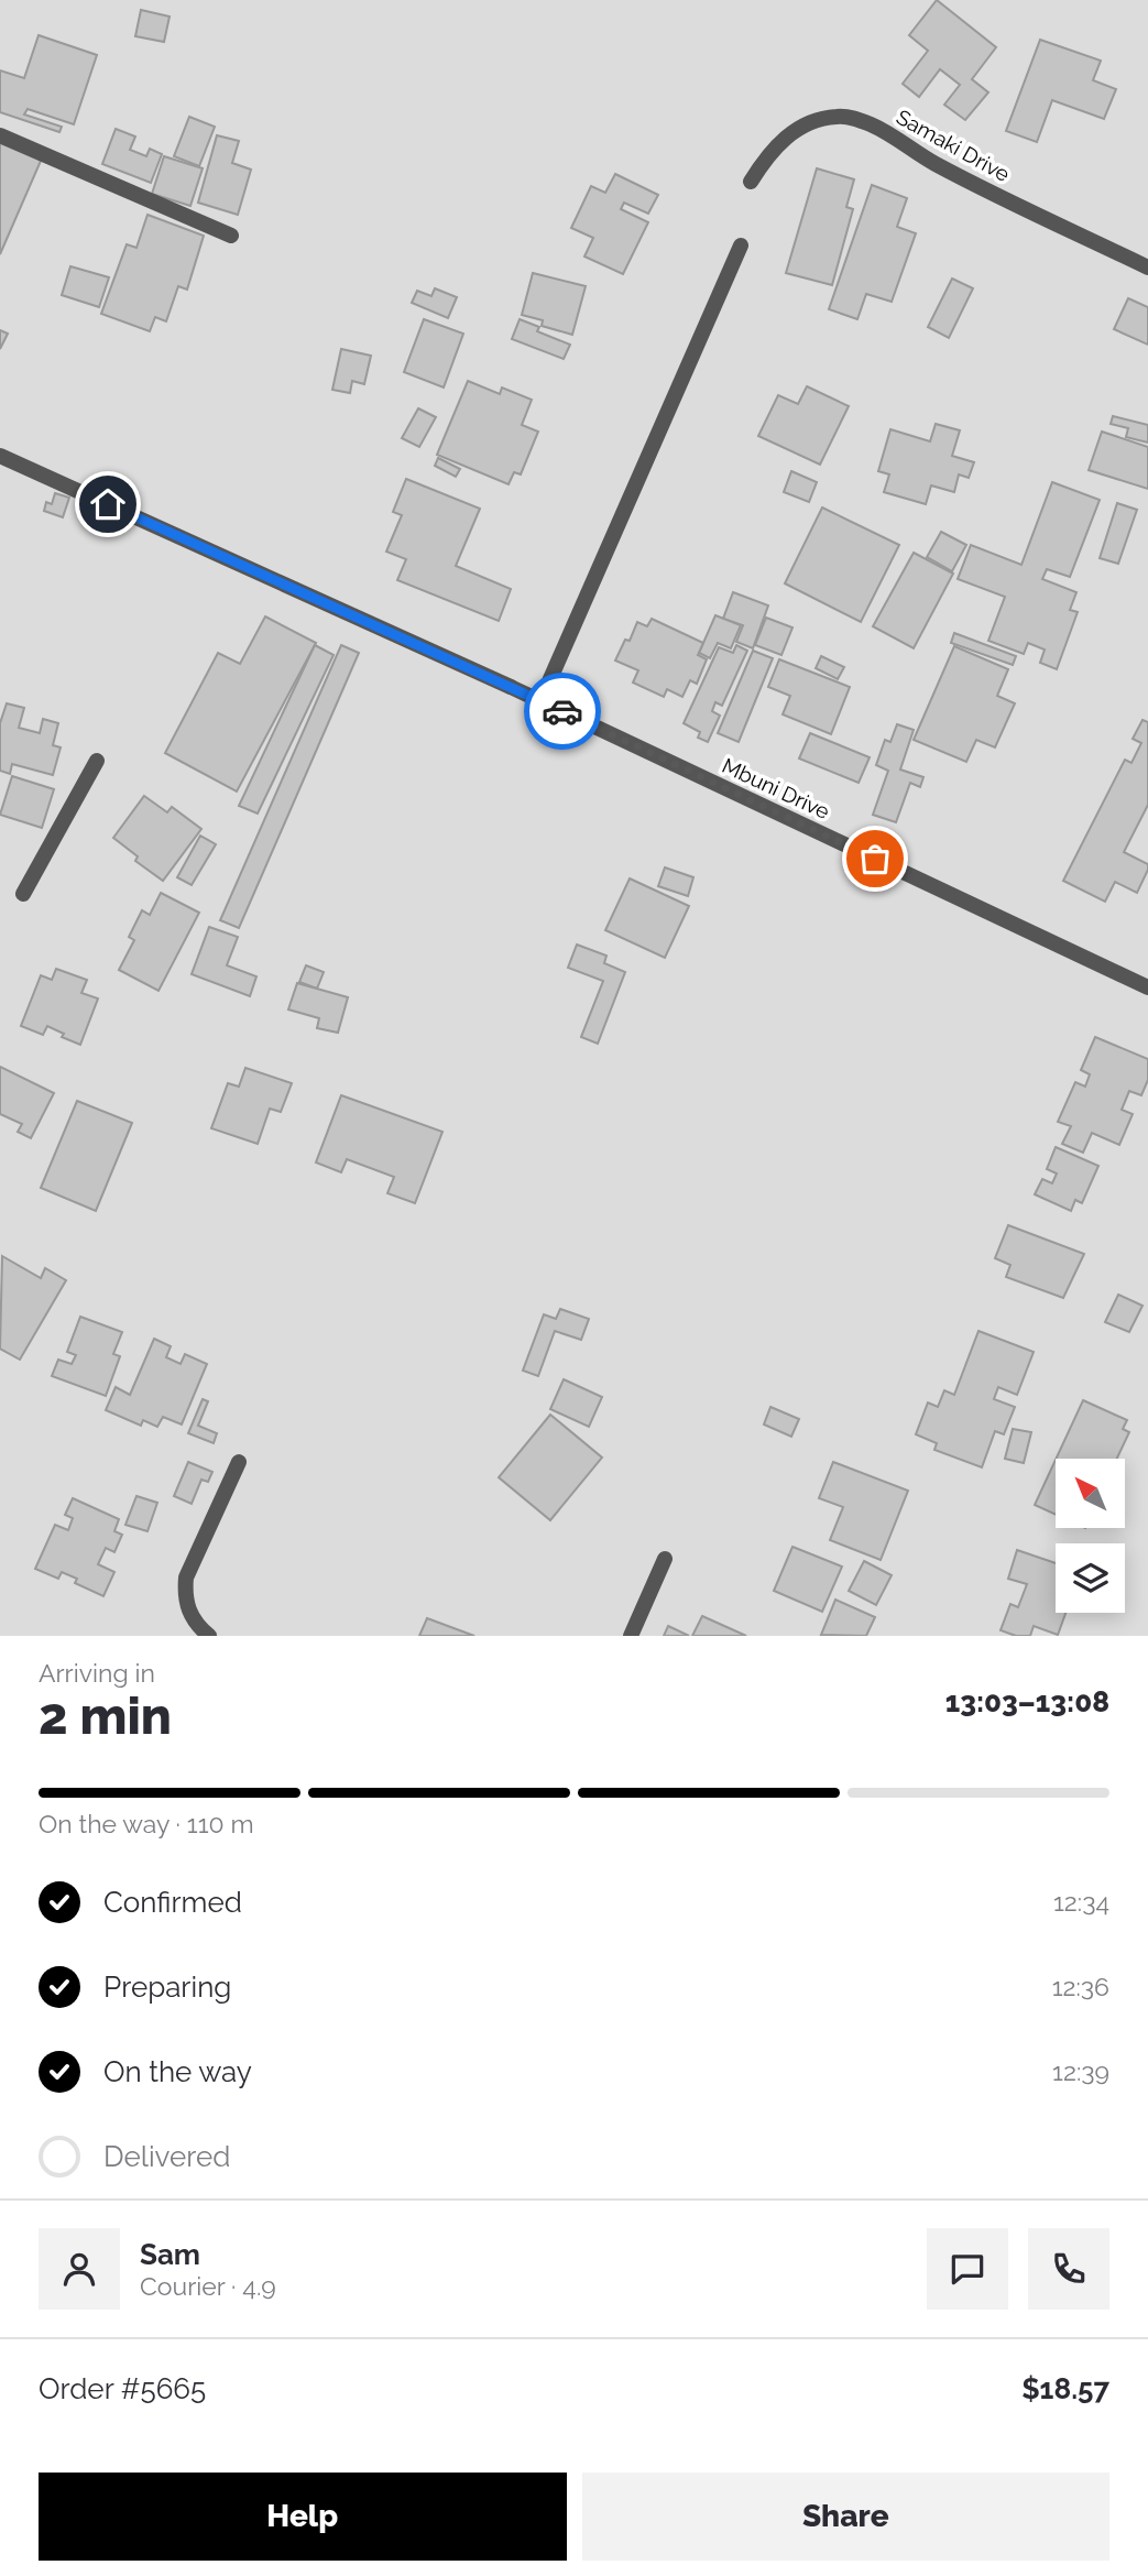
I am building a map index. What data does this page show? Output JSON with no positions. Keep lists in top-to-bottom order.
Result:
{
  "streets": {
    "street": ["Samaki Drive", "Mbuni Drive"]
  },
  "north": "top left",
  "page": {
    "heading": ["2 min", "Arriving in", "13:03–13:08"],
    "panel": [
      "Sam",
      "Courier · 4.9",
      "Order #5665",
      "$18.57"
    ],
    "bar": "On the way · 110 m",
    "list": [
      ["Confirmed", "12:34"],
      ["Preparing", "12:36"],
      ["On the way", "12:39"],
      "Delivered"
    ],
    "buttons": ["Help", "Share"]
  }
}
